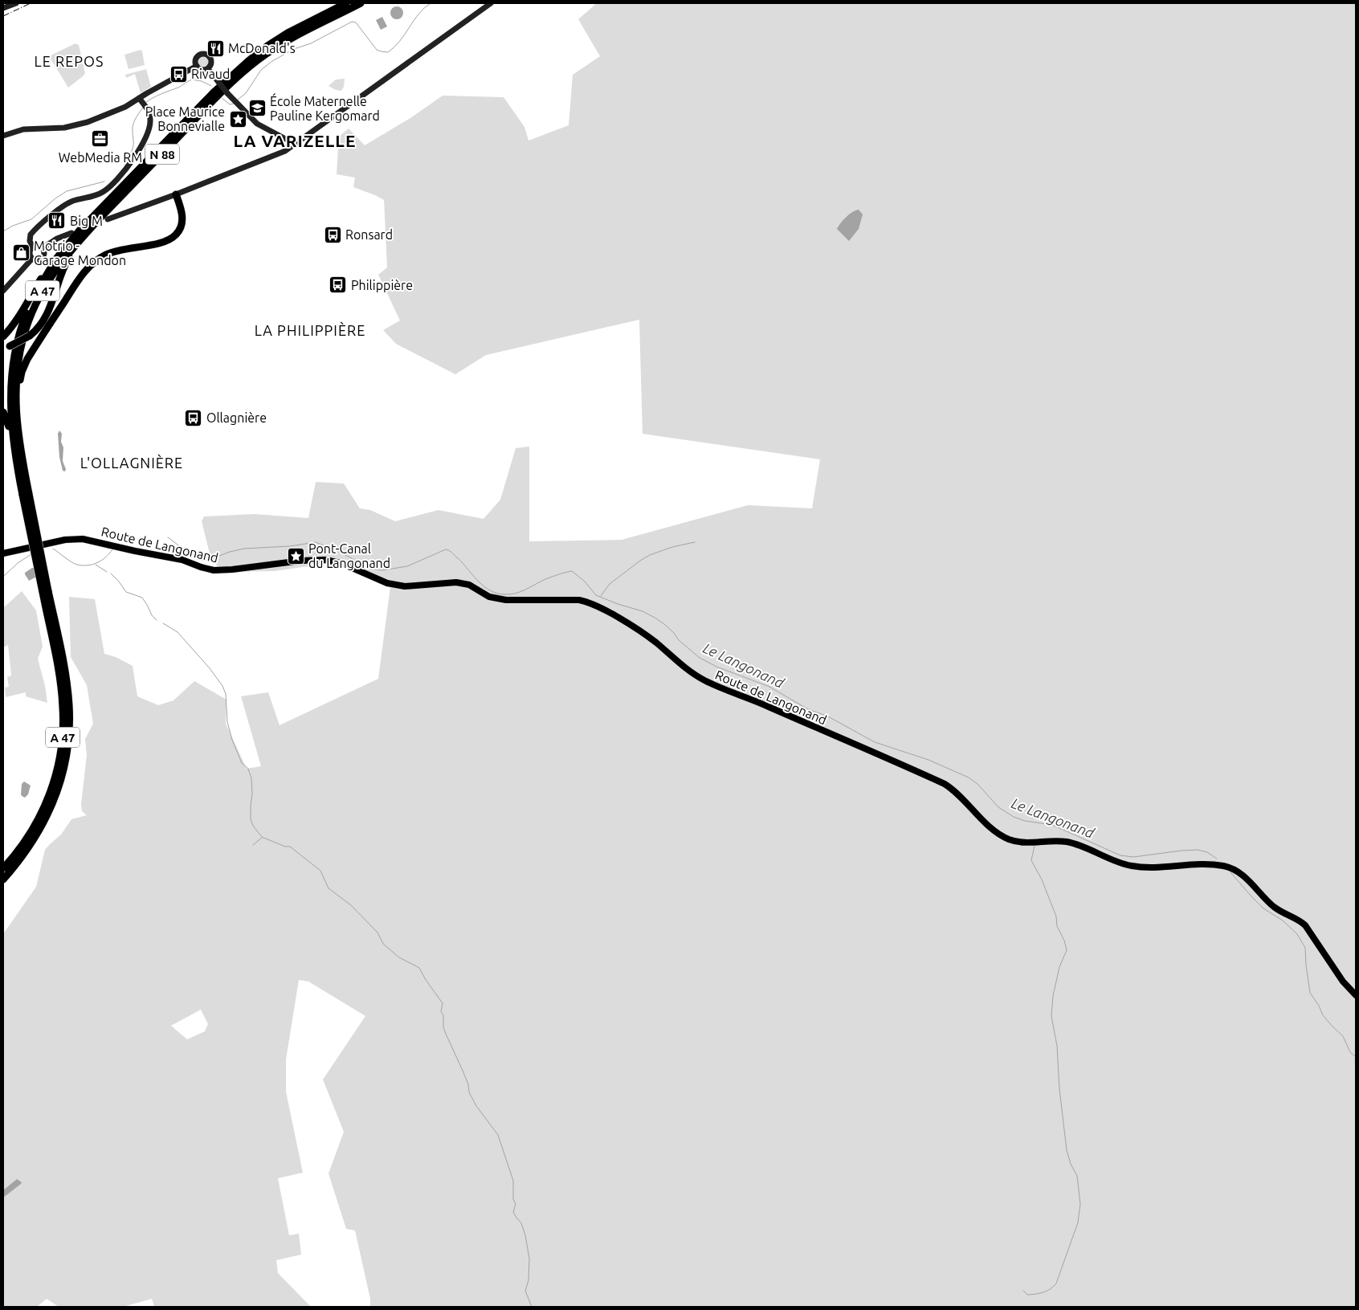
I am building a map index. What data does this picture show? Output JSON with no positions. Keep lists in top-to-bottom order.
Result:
{
  "streets": {
    "highway": ["N 88", "A 47"],
    "main road": ["Route de Langonand"]
  },
  "crossings": [
    ["N 88", "A 47"]
  ],
  "districts": [
    "LE REPOS",
    "LA VARIZELLE",
    "LA PHILIPPIÈRE",
    "L'OLLAGNIÈRE"
  ],
  "water": ["Le Langonand"],
  "places": {
    "restaurant": ["McDonald's", "Big M"],
    "bus stop": [
      "Rivaud",
      "Ronsard",
      "Philippière",
      "Ollagnière"
    ],
    "school or university": ["École Maternelle Pauline Kergomard"],
    "place": ["Place Maurice Bonnevialle", "Pont-Canal du Langonand"],
    "office": ["WebMedia RM"],
    "shop": ["Motrio - Garage Mondon"]
  }
}
